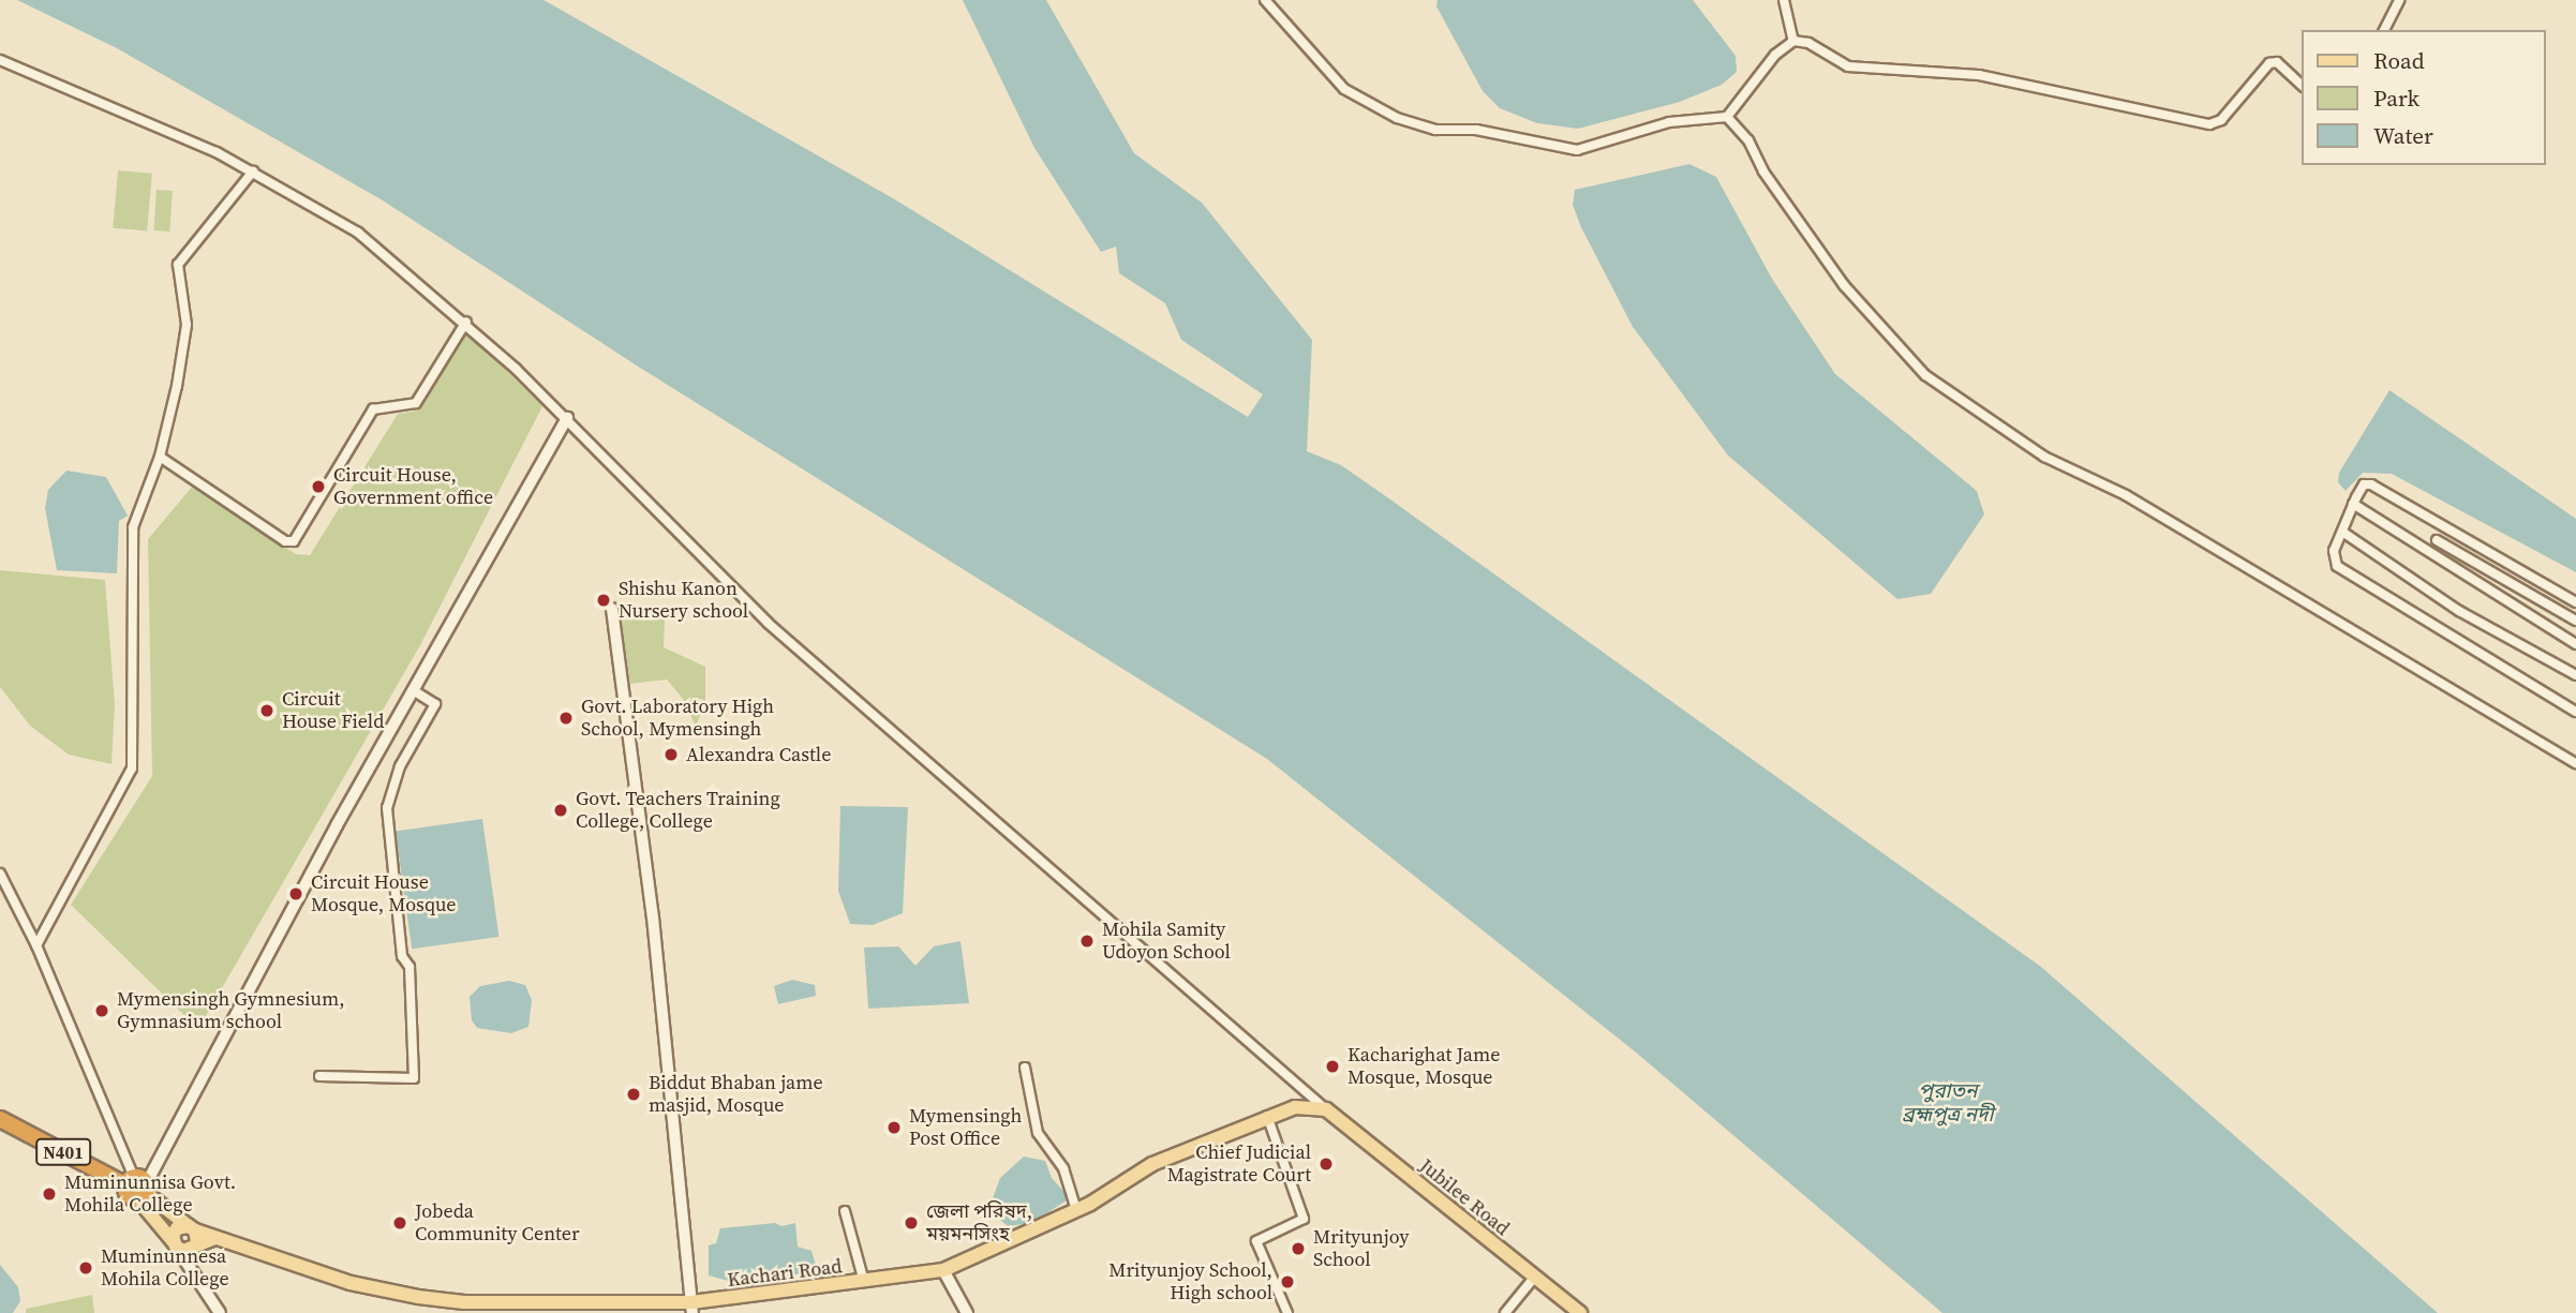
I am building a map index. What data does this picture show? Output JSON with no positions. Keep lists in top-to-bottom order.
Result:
{
  "streets": {
    "highway": ["N401"],
    "main road": ["Jubilee Road", "Kachari Road"]
  },
  "crossings": [
    ["N401", "Kachari Road"],
    ["Jubilee Road", "Kachari Road"]
  ],
  "water": ["পুরাতন ব্রহ্মপুত্র নদী"],
  "places": [
    "Circuit House, Government office",
    "Shishu Kanon Nursery school",
    "Circuit House Field",
    "Govt. Laboratory High School, Mymensingh",
    "Alexandra Castle",
    "Govt. Teachers Training College, College",
    "Circuit House Mosque, Mosque",
    "Mohila Samity Udoyon School",
    "Mymensingh Gymnesium, Gymnasium school",
    "Kacharighat Jame Mosque, Mosque",
    "Biddut Bhaban jame masjid, Mosque",
    "Mymensingh Post Office",
    "Chief Judicial Magistrate Court",
    "Muminunnisa Govt. Mohila College",
    "Jobeda Community Center",
    "জেলা পরিষদ, ময়মনসিংহ",
    "Mrityunjoy School",
    "Muminunnesa Mohila College",
    "Mrityunjoy School, High school"
  ],
  "legend": ["Road", "Park", "Water"]
}
